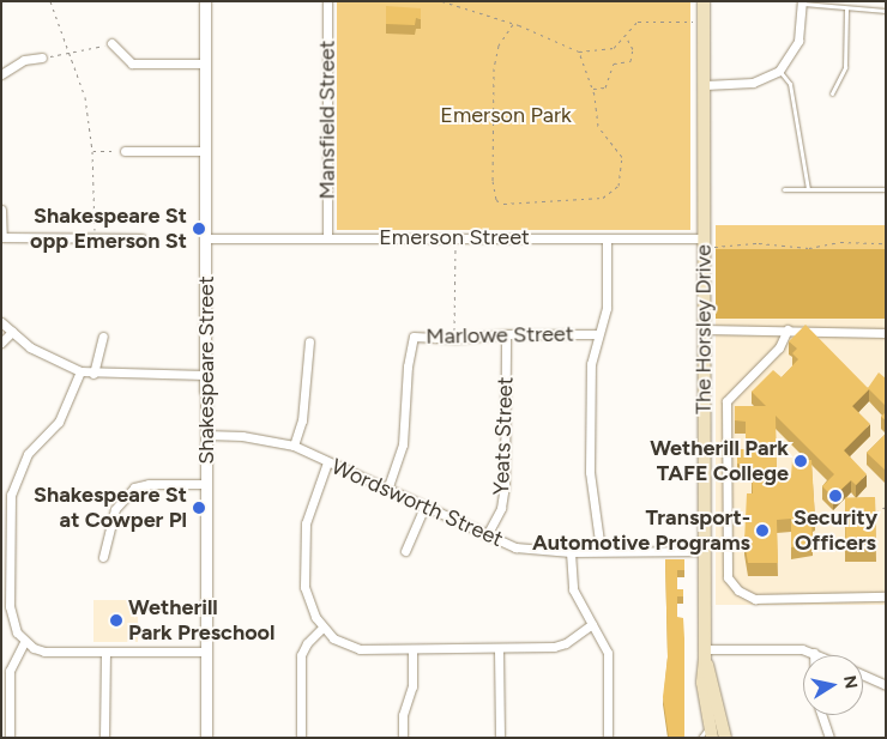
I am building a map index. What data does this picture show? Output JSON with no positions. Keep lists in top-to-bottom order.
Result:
{
  "streets": {
    "main road": ["The Horsley Drive"],
    "street": [
      "Mansfield Street",
      "Emerson Street",
      "Marlowe Street",
      "Shakespeare Street",
      "Yeats Street",
      "Wordsworth Street"
    ]
  },
  "crossings": [
    ["Mansfield Street", "Emerson Street"],
    ["Emerson Street", "The Horsley Drive"],
    ["Emerson Street", "Shakespeare Street"],
    ["The Horsley Drive", "Wordsworth Street"],
    ["Marlowe Street", "Yeats Street"],
    ["Marlowe Street", "Wordsworth Street"],
    ["Shakespeare Street", "Wordsworth Street"],
    ["Yeats Street", "Wordsworth Street"]
  ],
  "parks": ["Emerson Park"],
  "places": [
    "Shakespeare St opp Emerson St",
    "Wetherill Park TAFE College",
    "Security Officers",
    "Shakespeare St at Cowper Pl",
    "Transport- Automotive Programs",
    "Wetherill Park Preschool"
  ],
  "north": "right"
}
